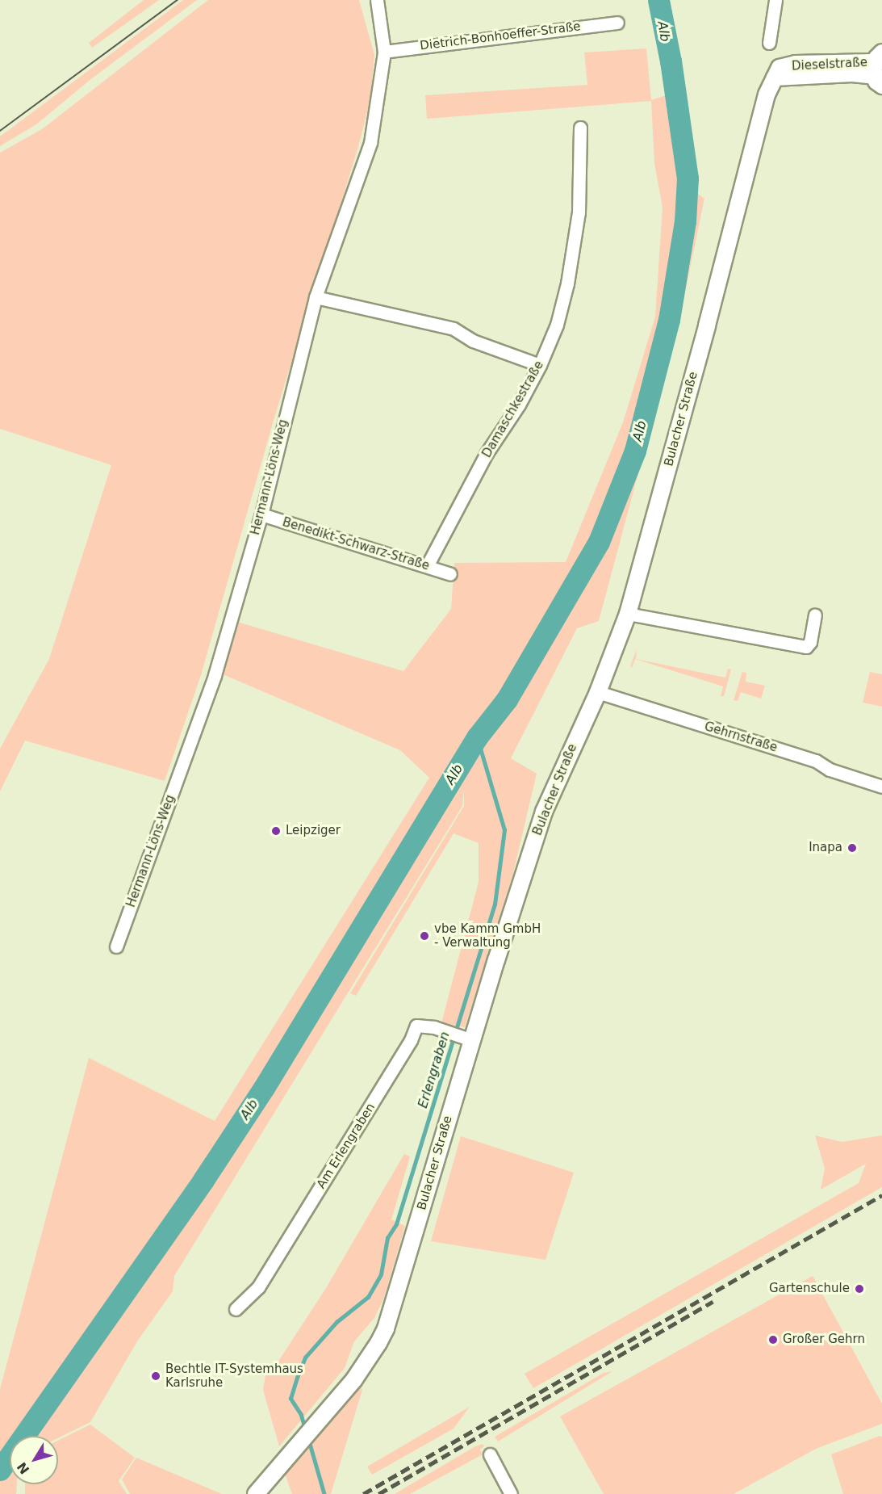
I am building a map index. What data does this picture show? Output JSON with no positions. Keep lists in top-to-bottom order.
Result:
{
  "streets": {
    "street": [
      "Dietrich-Bonhoeffer-Straße",
      "Dieselstraße",
      "Damaschkestraße",
      "Bulacher Straße",
      "Hermann-Löns-Weg",
      "Benedikt-Schwarz-Straße",
      "Gehrnstraße",
      "Am Erlengraben"
    ]
  },
  "crossings": [
    ["Dietrich-Bonhoeffer-Straße", "Hermann-Löns-Weg"],
    ["Dieselstraße", "Bulacher Straße"],
    ["Damaschkestraße", "Benedikt-Schwarz-Straße"],
    ["Bulacher Straße", "Gehrnstraße"],
    ["Bulacher Straße", "Am Erlengraben"],
    ["Hermann-Löns-Weg", "Benedikt-Schwarz-Straße"]
  ],
  "water": ["Alb", "Erlengraben"],
  "places": [
    "Leipziger",
    "Inapa",
    "vbe Kamm GmbH - Verwaltung",
    "Gartenschule",
    "Großer Gehrn",
    "Bechtle IT-Systemhaus Karlsruhe"
  ],
  "north": "bottom left"
}
